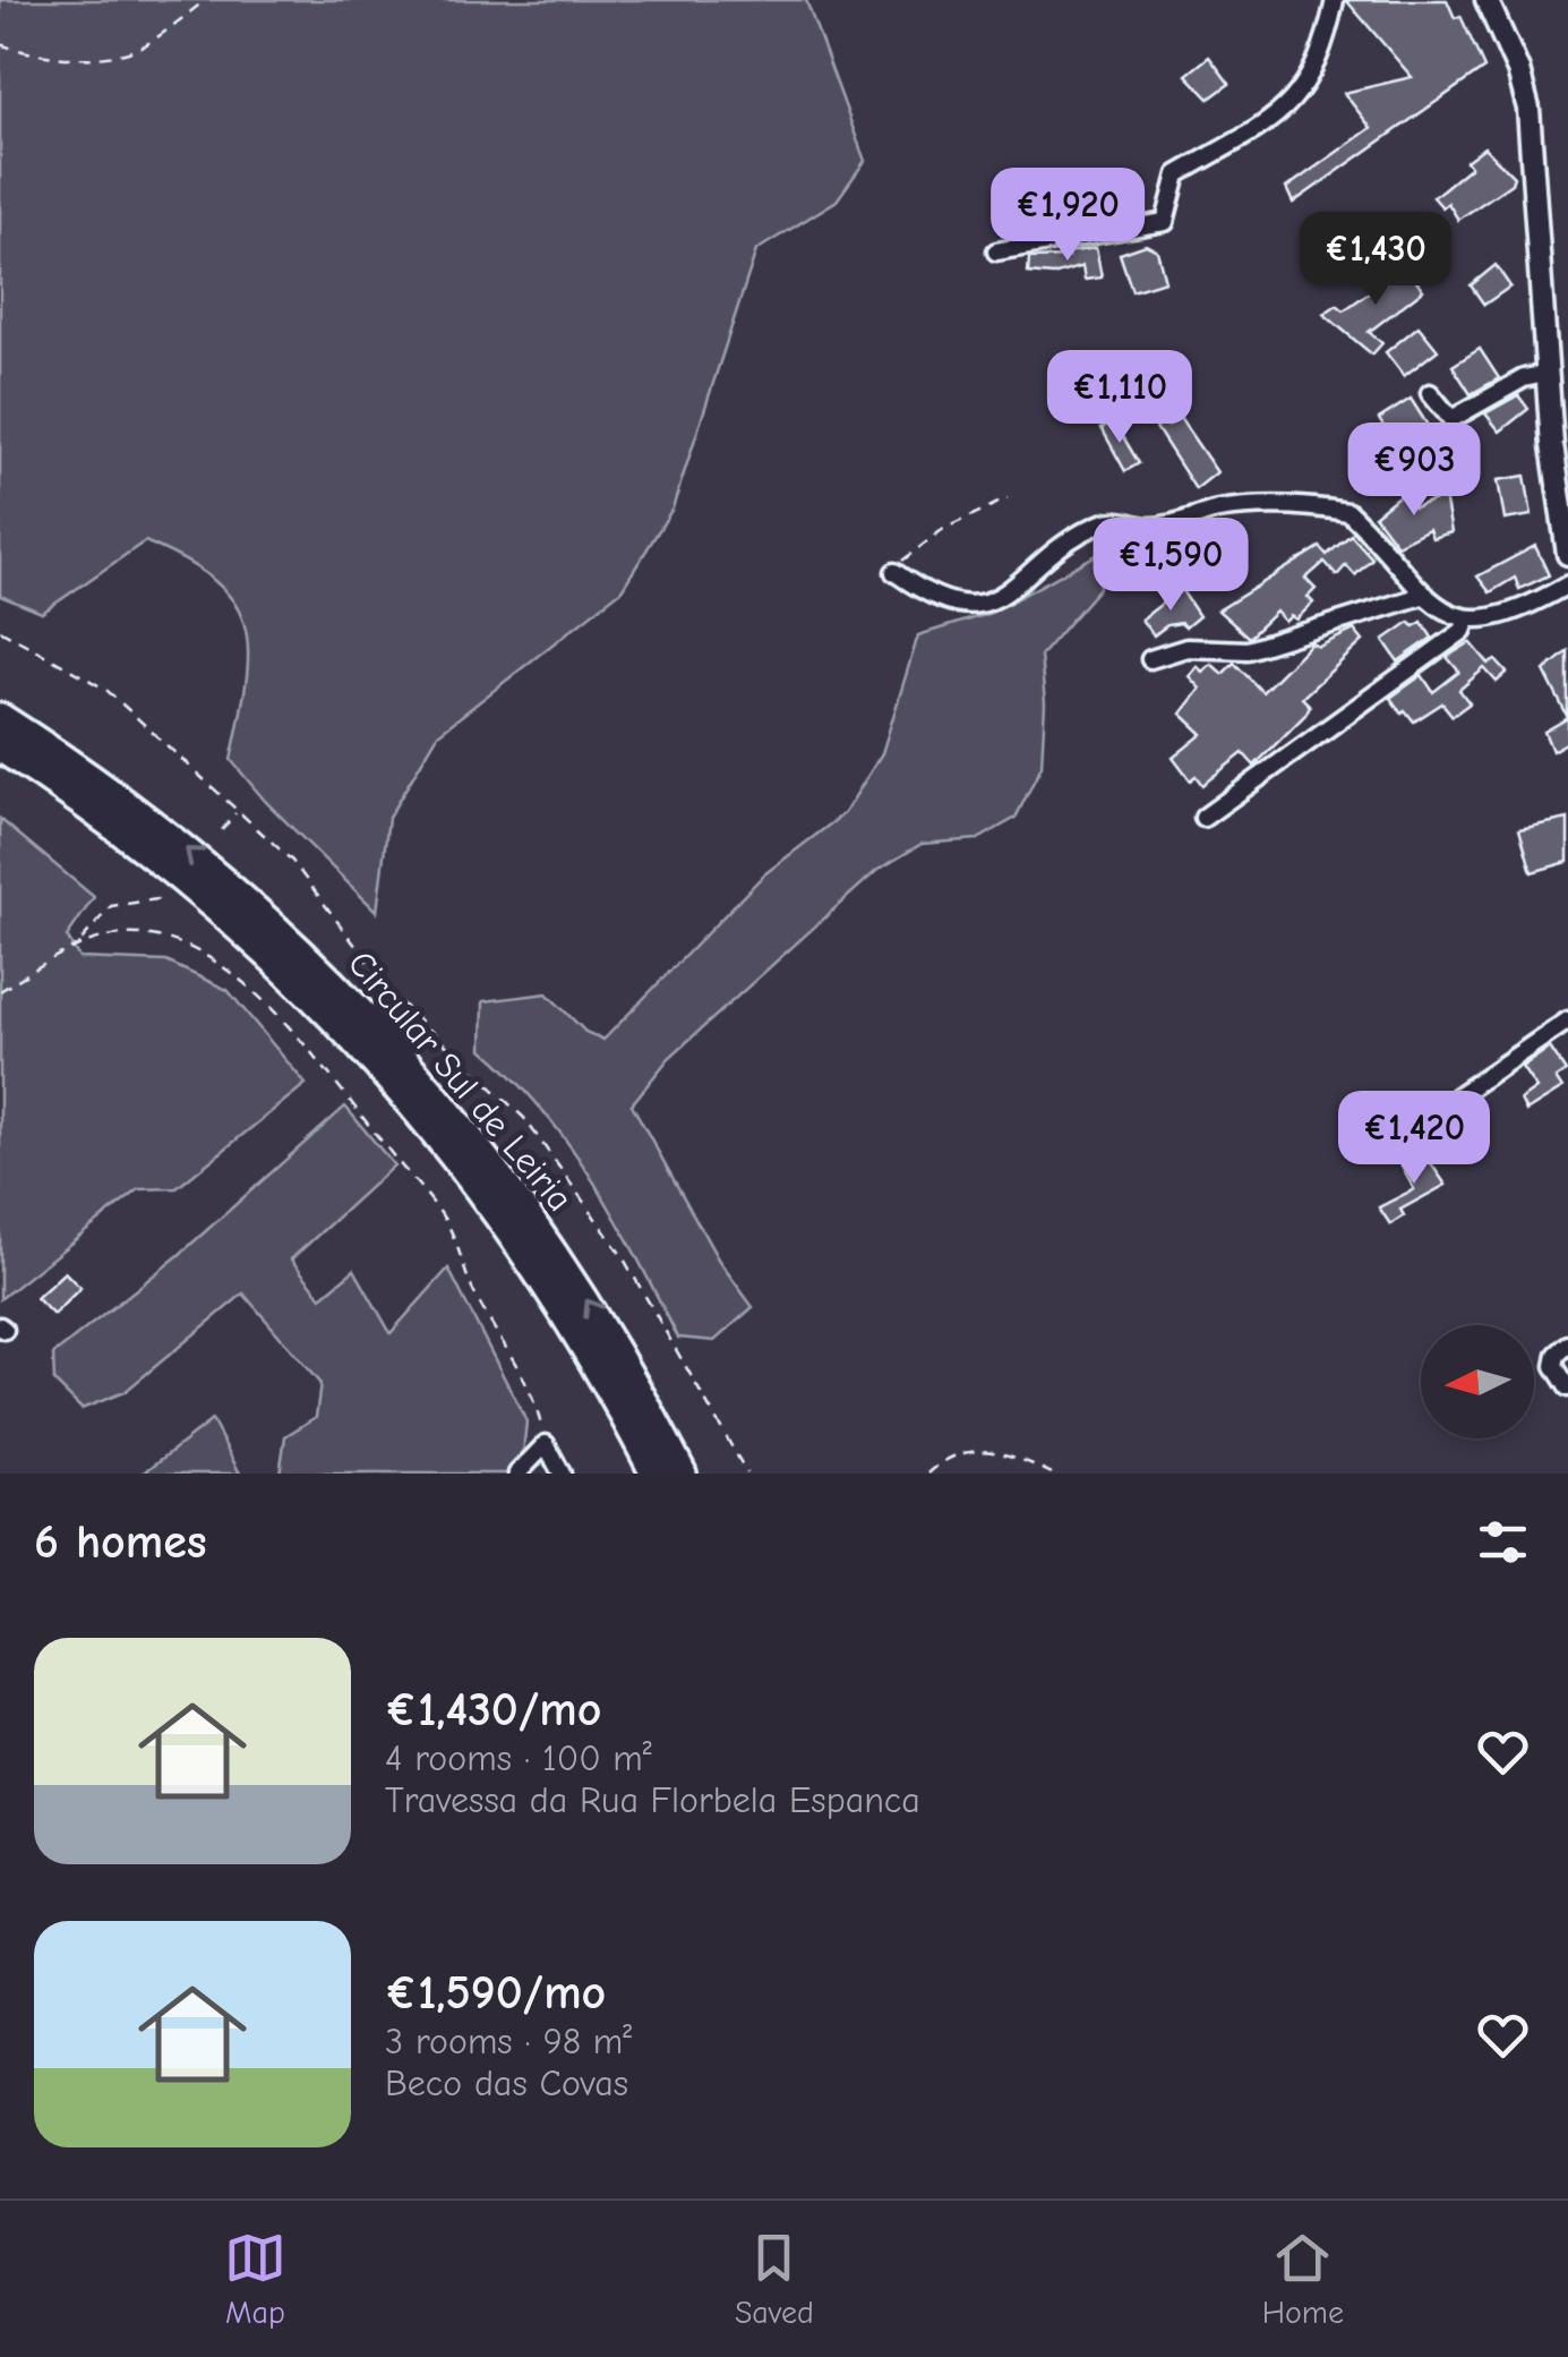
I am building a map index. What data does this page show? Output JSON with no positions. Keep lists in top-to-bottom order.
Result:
{
  "streets": {
    "highway": ["Circular Sul de Leiria"]
  },
  "north": "left",
  "page": {
    "price": [
      "€1,920",
      "€1,430",
      "€1,110",
      "€903",
      "€1,590",
      "€1,420"
    ],
    "heading": "6 homes",
    "list": [
      {
        "name": "€1,430/mo",
        "note": "4 rooms · 100 m² · Travessa da Rua Florbela Espanca"
      },
      {
        "name": "€1,590/mo",
        "note": "3 rooms · 98 m² · Beco das Covas"
      }
    ],
    "tabs": ["Map", "Saved", "Home"]
  }
}
